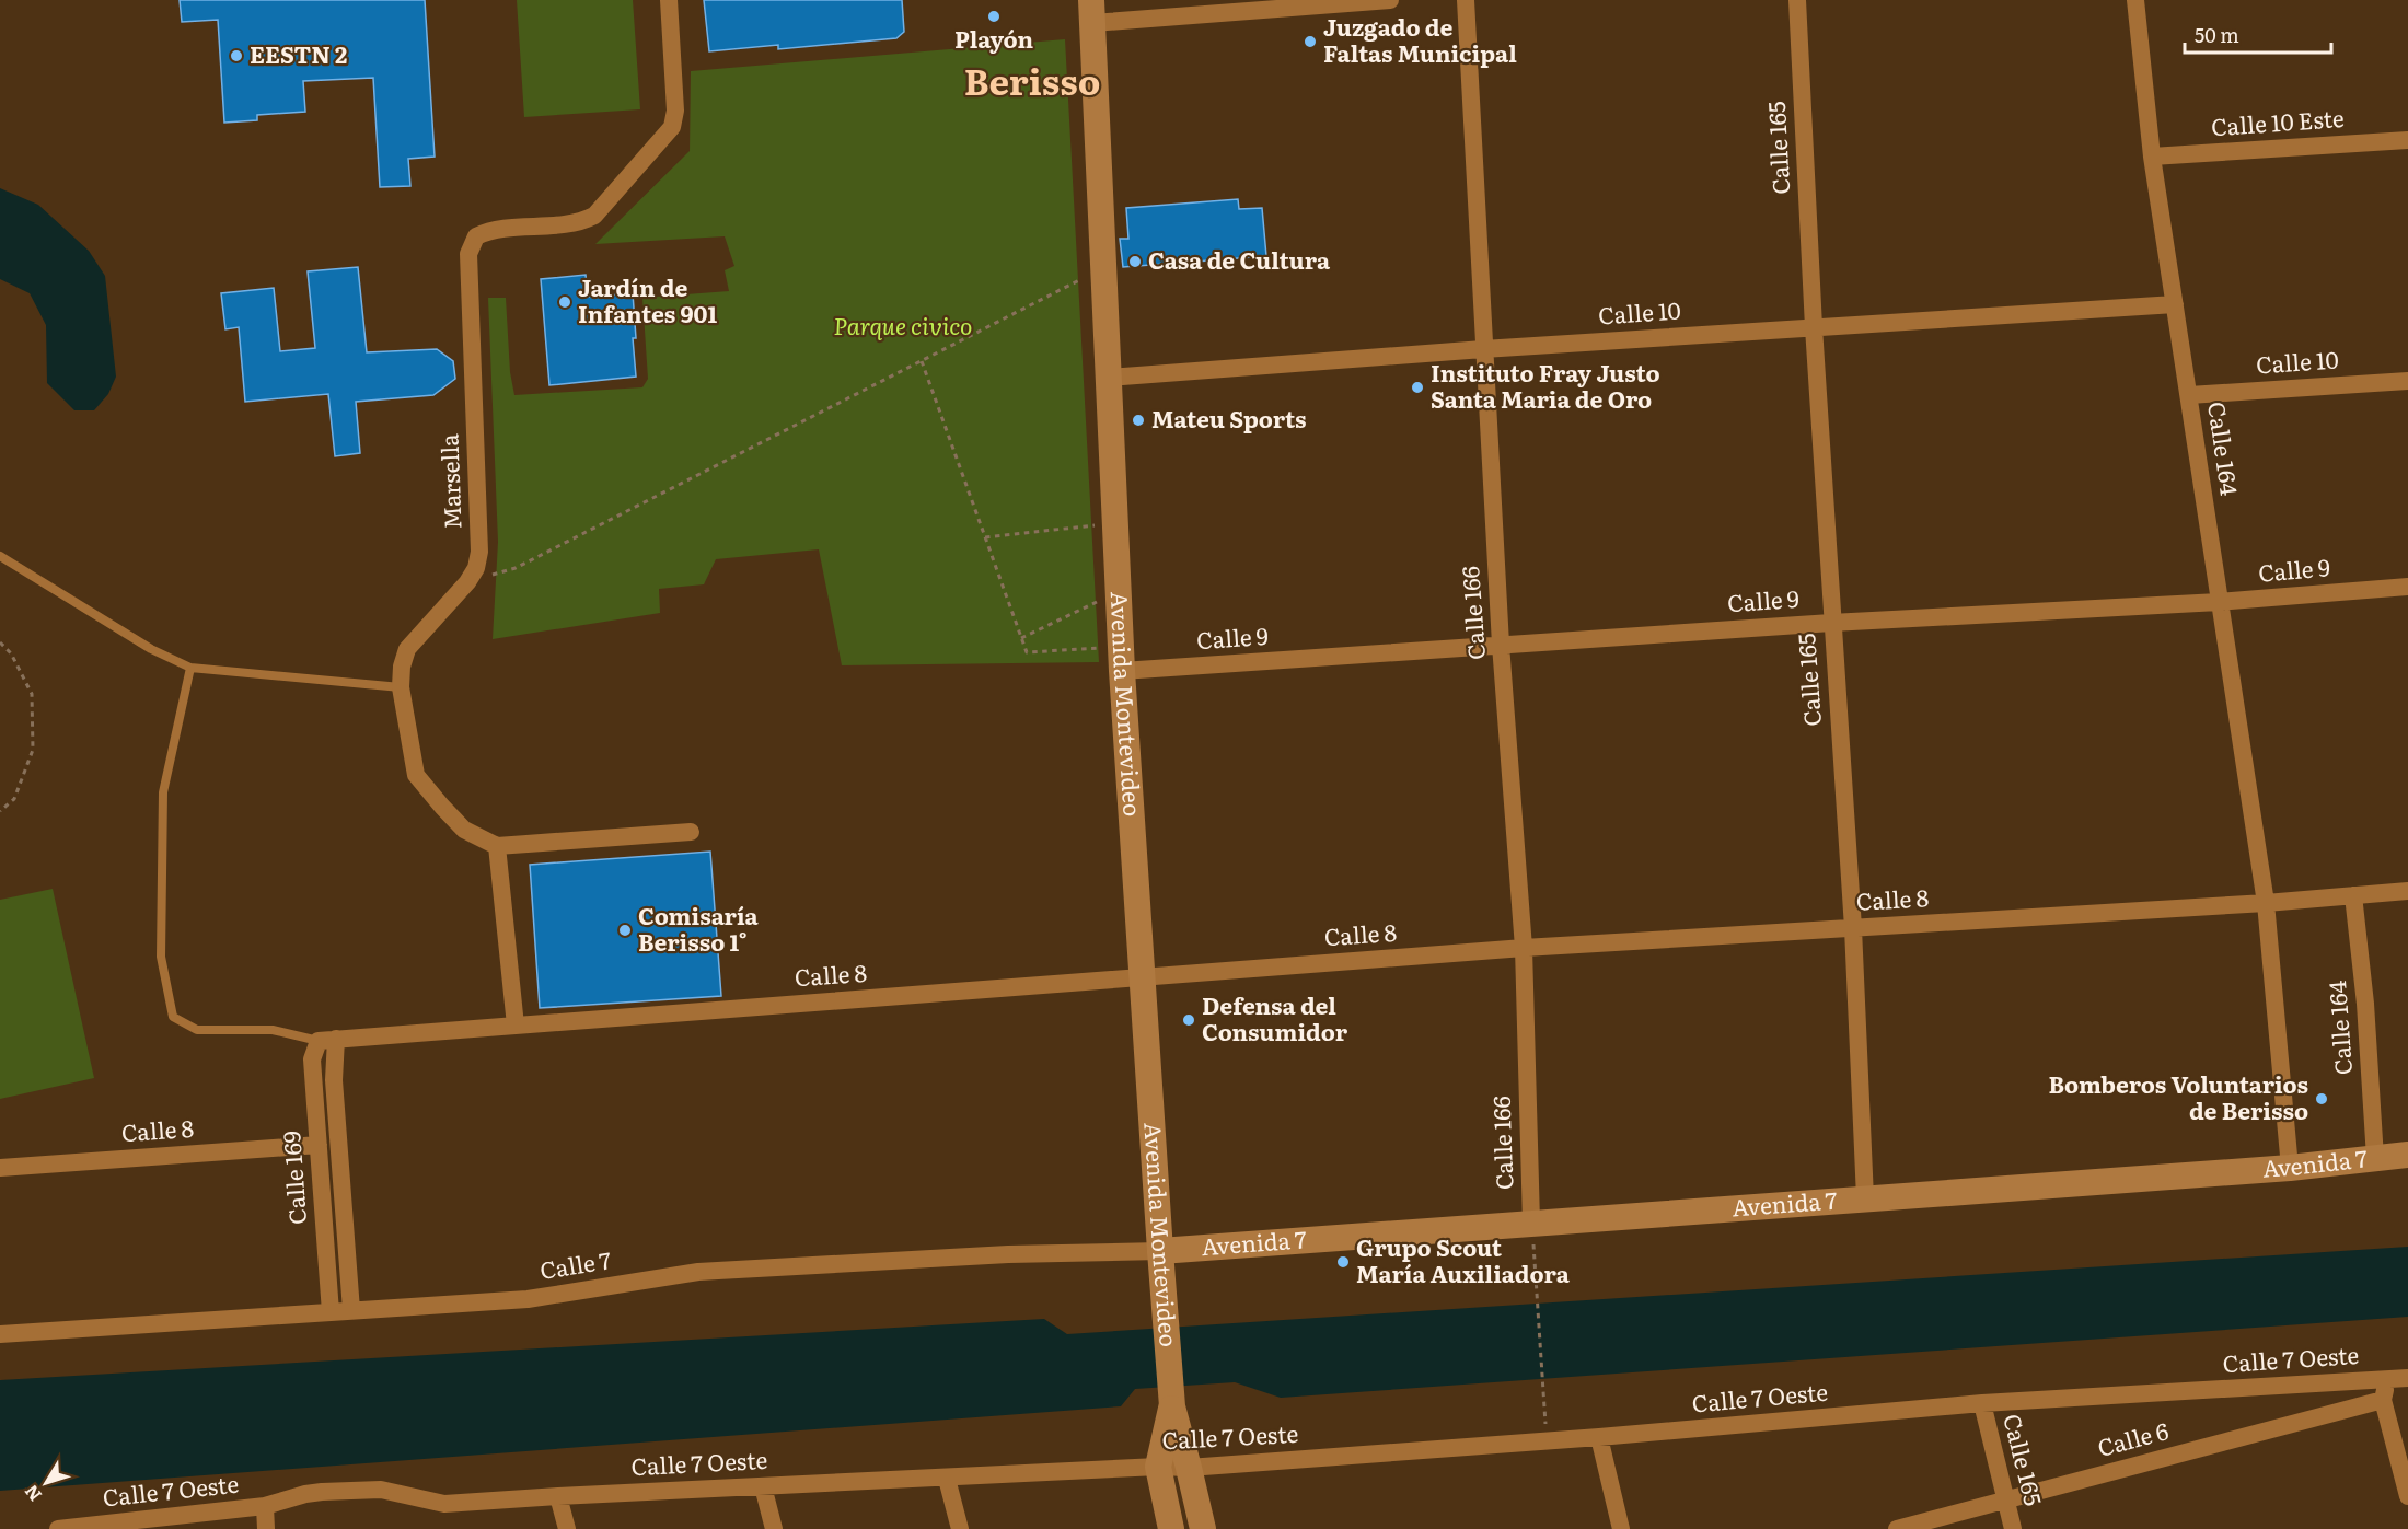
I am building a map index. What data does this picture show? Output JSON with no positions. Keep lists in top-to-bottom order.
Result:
{
  "streets": {
    "main road": ["Avenida Montevideo", "Avenida 7"],
    "street": [
      "Calle 10 Este",
      "Calle 165",
      "Calle 10",
      "Calle 164",
      "Marsella",
      "Calle 9",
      "Calle 166",
      "Calle 8",
      "Calle 169",
      "Calle 7",
      "Calle 7 Oeste",
      "Calle 6"
    ]
  },
  "crossings": [
    ["Calle 10 Este", "Calle 164"],
    ["Calle 165", "Calle 10"],
    ["Calle 165", "Calle 9"],
    ["Calle 165", "Calle 8"],
    ["Calle 165", "Avenida 7"],
    ["Calle 165", "Calle 7 Oeste"],
    ["Calle 165", "Calle 6"],
    ["Calle 10", "Calle 164"],
    ["Calle 10", "Calle 166"],
    ["Calle 10", "Avenida Montevideo"],
    ["Calle 164", "Calle 9"],
    ["Calle 164", "Calle 8"],
    ["Calle 164", "Avenida 7"],
    ["Calle 9", "Calle 166"],
    ["Calle 9", "Avenida Montevideo"],
    ["Calle 166", "Calle 8"],
    ["Calle 166", "Avenida 7"],
    ["Avenida Montevideo", "Calle 8"],
    ["Avenida Montevideo", "Avenida 7"],
    ["Avenida Montevideo", "Calle 7"],
    ["Avenida Montevideo", "Calle 7 Oeste"],
    ["Calle 8", "Calle 169"],
    ["Avenida 7", "Calle 7"],
    ["Calle 169", "Calle 7"]
  ],
  "districts": ["Berisso"],
  "parks": ["Parque civico"],
  "places": [
    "Playón",
    "Juzgado de Faltas Municipal",
    "EESTN 2",
    "Casa de Cultura",
    "Jardín de Infantes 901",
    "Instituto Fray Justo Santa Maria de Oro",
    "Mateu Sports",
    "Comisaría Berisso 1°",
    "Defensa del Consumidor",
    "Bomberos Voluntarios de Berisso",
    "Grupo Scout María Auxiliadora"
  ],
  "scale_bar": "50 m",
  "north": "bottom left"
}
